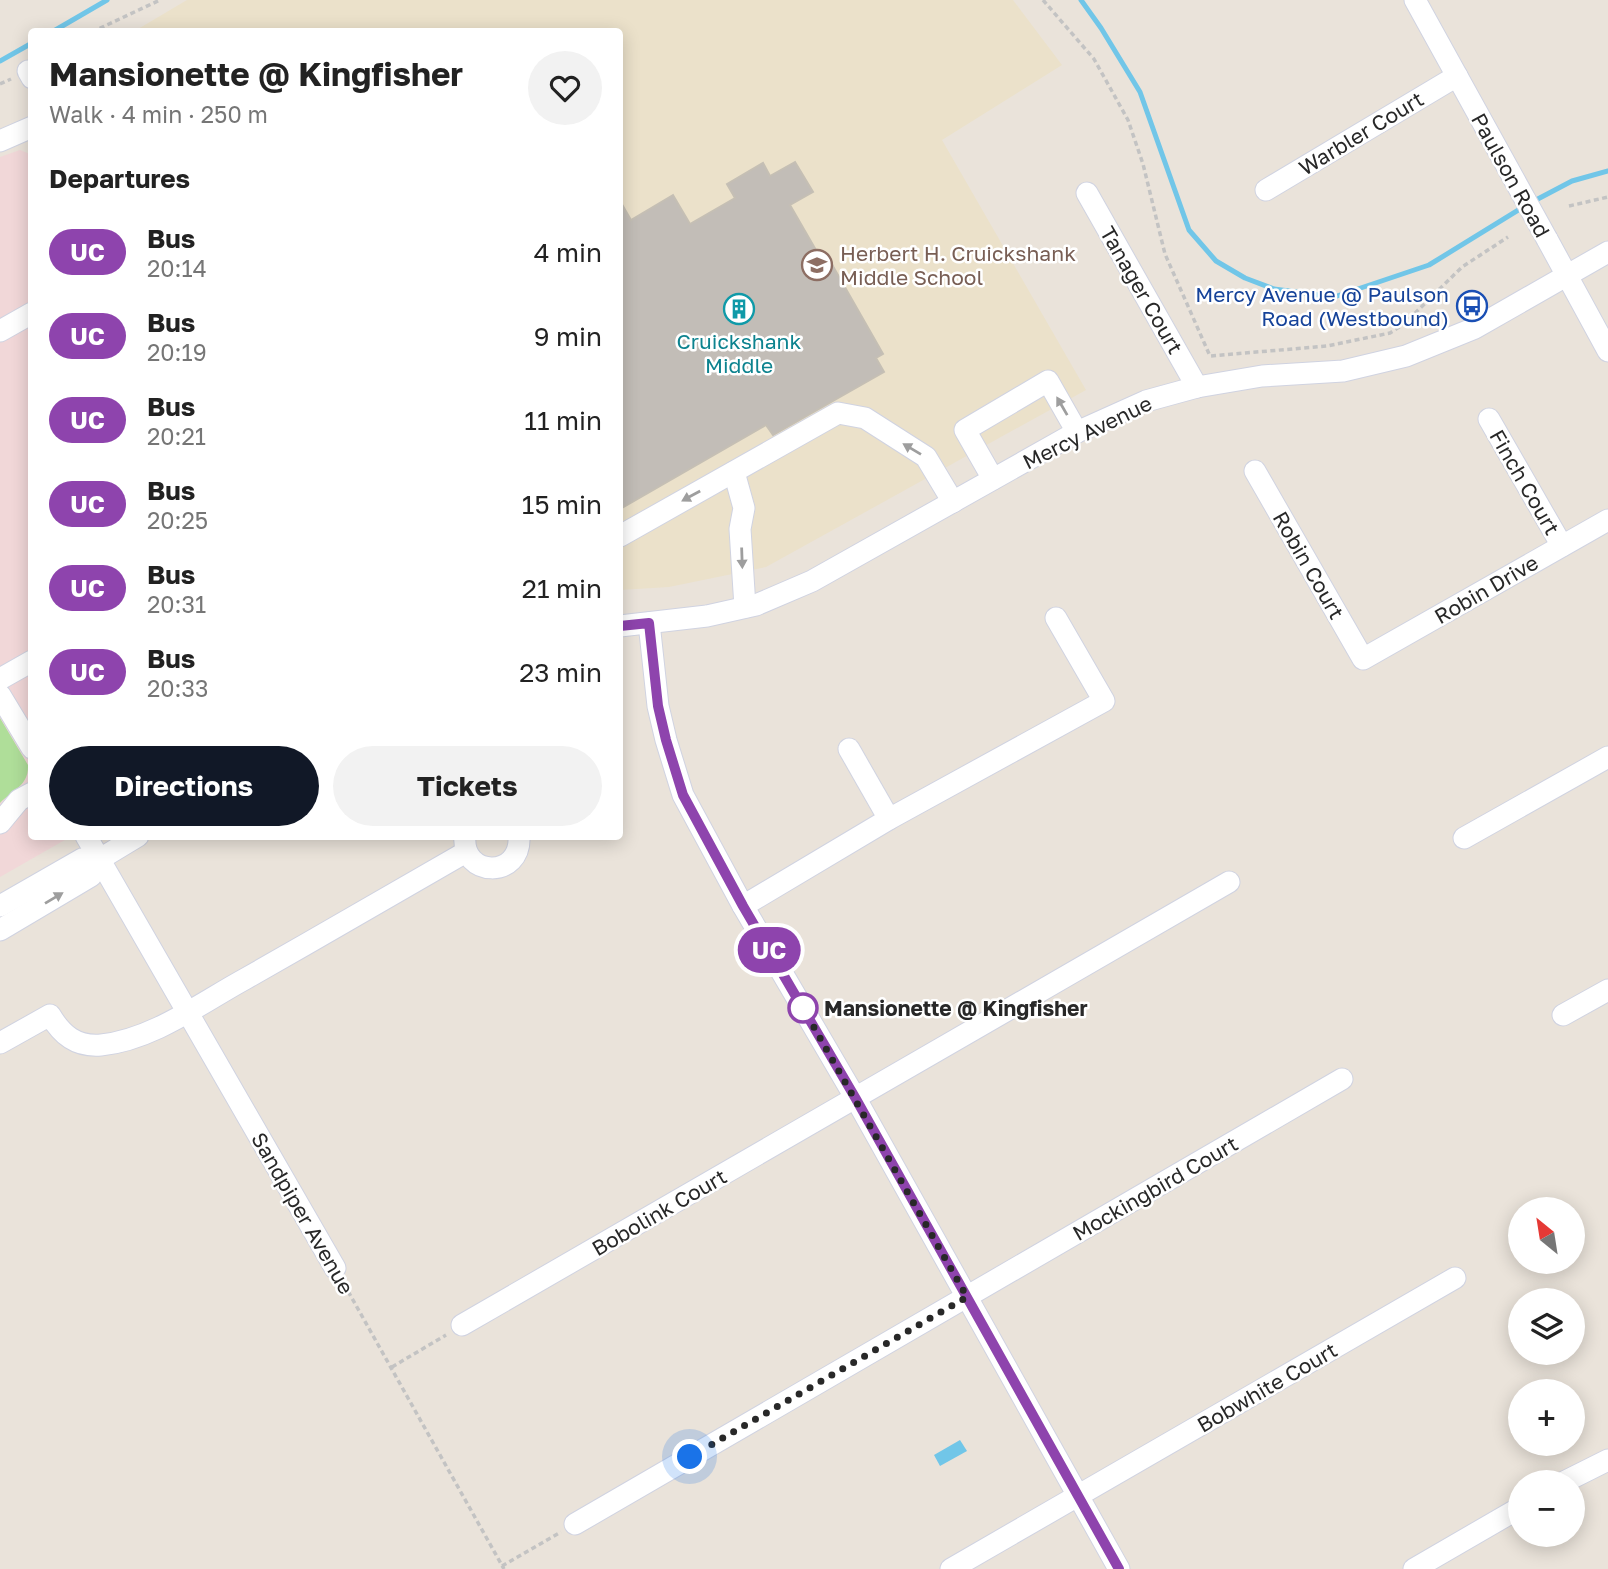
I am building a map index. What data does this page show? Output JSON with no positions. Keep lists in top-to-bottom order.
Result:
{
  "streets": {
    "street": [
      "Warbler Court",
      "Paulson Road",
      "Tanager Court",
      "Mercy Avenue",
      "Finch Court",
      "Robin Court",
      "Robin Drive",
      "Mockingbird Court",
      "Bobolink Court",
      "Sandpiper Avenue",
      "Bobwhite Court"
    ]
  },
  "crossings": [
    ["Warbler Court", "Paulson Road"],
    ["Paulson Road", "Mercy Avenue"],
    ["Tanager Court", "Mercy Avenue"],
    ["Finch Court", "Robin Drive"],
    ["Robin Court", "Robin Drive"]
  ],
  "places": {
    "school or university": ["Herbert H. Cruickshank Middle School"],
    "bus stop": ["Mercy Avenue @ Paulson Road (Westbound)"],
    "building": ["Cruickshank Middle"],
    "other": ["Mansionette @ Kingfisher"]
  },
  "lines": ["bus line UC"],
  "north": "top left",
  "page": {
    "on_map": "UC",
    "heading": [
      ["Mansionette @ Kingfisher", "Walk · 4 min · 250 m"],
      "Departures"
    ],
    "list": [
      {
        "mark": "UC",
        "name": "Bus",
        "note": "20:14",
        "value": "4 min"
      },
      {
        "mark": "UC",
        "name": "Bus",
        "note": "20:19",
        "value": "9 min"
      },
      {
        "mark": "UC",
        "name": "Bus",
        "note": "20:21",
        "value": "11 min"
      },
      {
        "mark": "UC",
        "name": "Bus",
        "note": "20:25",
        "value": "15 min"
      },
      {
        "mark": "UC",
        "name": "Bus",
        "note": "20:31",
        "value": "21 min"
      },
      {
        "mark": "UC",
        "name": "Bus",
        "note": "20:33",
        "value": "23 min"
      }
    ],
    "buttons": ["Directions", "Tickets"],
    "map_buttons": ["+", "−"]
  }
}
